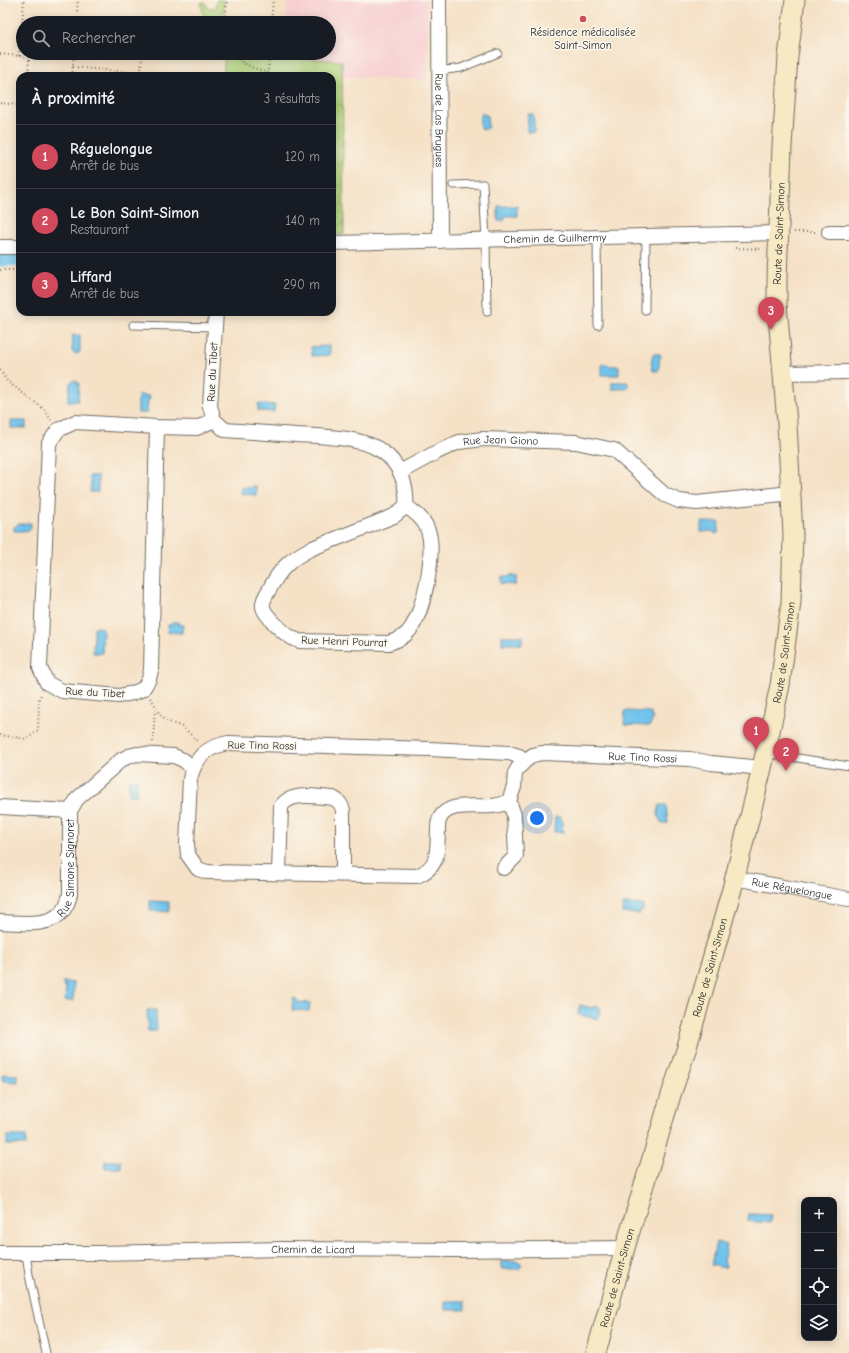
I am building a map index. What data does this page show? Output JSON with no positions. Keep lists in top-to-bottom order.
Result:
{
  "streets": {
    "main road": ["Route de Saint-Simon"],
    "street": [
      "Rue de Las Brugues",
      "Chemin de Guilhermy",
      "Rue du Tibet",
      "Rue Jean Giono",
      "Rue Henri Pourrat",
      "Rue Tino Rossi",
      "Rue Simone Signoret",
      "Rue Réguelongue",
      "Chemin de Licard"
    ]
  },
  "crossings": [
    ["Rue de Las Brugues", "Chemin de Guilhermy"],
    ["Route de Saint-Simon", "Chemin de Guilhermy"],
    ["Route de Saint-Simon", "Rue Jean Giono"],
    ["Route de Saint-Simon", "Rue Tino Rossi"],
    ["Route de Saint-Simon", "Rue Réguelongue"],
    ["Route de Saint-Simon", "Chemin de Licard"]
  ],
  "places": ["Résidence médicalisée Saint-Simon"],
  "page": {
    "search": "Rechercher",
    "heading": ["À proximité", "3 résultats"],
    "list": [
      {
        "mark": "1",
        "name": "Réguelongue",
        "note": "Arrêt de bus",
        "value": "120 m"
      },
      {
        "mark": "2",
        "name": "Le Bon Saint-Simon",
        "note": "Restaurant",
        "value": "140 m"
      },
      {
        "mark": "3",
        "name": "Liffard",
        "note": "Arrêt de bus",
        "value": "290 m"
      }
    ],
    "pins": ["3", "1", "2"],
    "map_buttons": ["+", "−"]
  }
}
